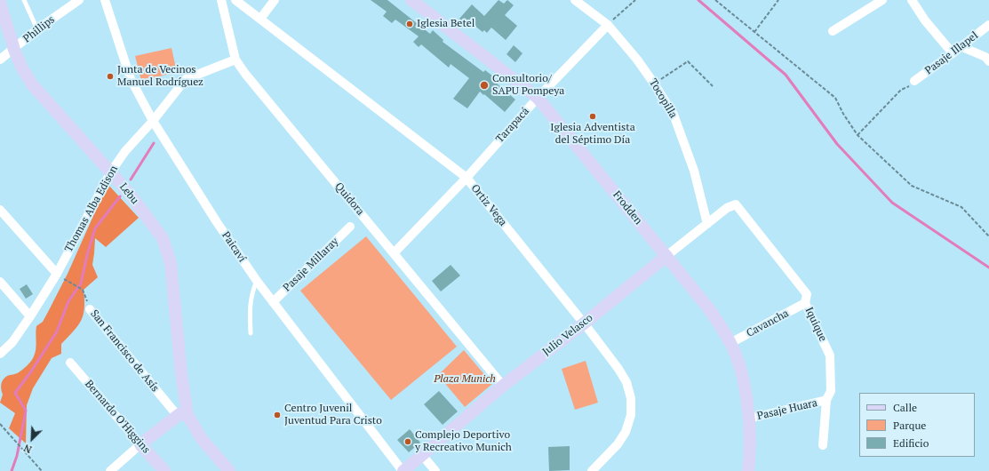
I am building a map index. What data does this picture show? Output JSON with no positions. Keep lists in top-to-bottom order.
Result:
{
  "streets": {
    "street": [
      "Phillips",
      "Pasaje Illapel",
      "Tocopilla",
      "Tarapacá",
      "Lebu",
      "Quidora",
      "Ortiz Vega",
      "Frodden",
      "Thomas Alba Edison",
      "Paicaví",
      "Pasaje Millaray",
      "Cavancha",
      "Iquique",
      "Julio Velasco",
      "San Francisco de Asís",
      "Pasaje Huara",
      "Bernardo O'Higgins"
    ]
  },
  "crossings": [
    ["Phillips", "Lebu"],
    ["Tocopilla", "Tarapacá"],
    ["Tocopilla", "Julio Velasco"],
    ["Tarapacá", "Quidora"],
    ["Tarapacá", "Ortiz Vega"],
    ["Tarapacá", "Frodden"],
    ["Lebu", "Thomas Alba Edison"],
    ["Lebu", "San Francisco de Asís"],
    ["Quidora", "Thomas Alba Edison"],
    ["Quidora", "Julio Velasco"],
    ["Ortiz Vega", "Julio Velasco"],
    ["Frodden", "Cavancha"],
    ["Frodden", "Julio Velasco"],
    ["Frodden", "Pasaje Huara"],
    ["Thomas Alba Edison", "Paicaví"],
    ["Thomas Alba Edison", "San Francisco de Asís"],
    ["Paicaví", "Pasaje Millaray"],
    ["Paicaví", "Julio Velasco"],
    ["Cavancha", "Iquique"],
    ["Iquique", "Julio Velasco"],
    ["Iquique", "Pasaje Huara"]
  ],
  "parks": ["Plaza Munich"],
  "places": [
    "Iglesia Betel",
    "Junta de Vecinos Manuel Rodríguez",
    "Consultorio/ SAPU Pompeya",
    "Iglesia Adventista del Séptimo Día",
    "Centro Juvenil Juventud Para Cristo",
    "Complejo Deportivo y Recreativo Munich"
  ],
  "legend": ["Calle", "Parque", "Edificio"],
  "north": "bottom left"
}
